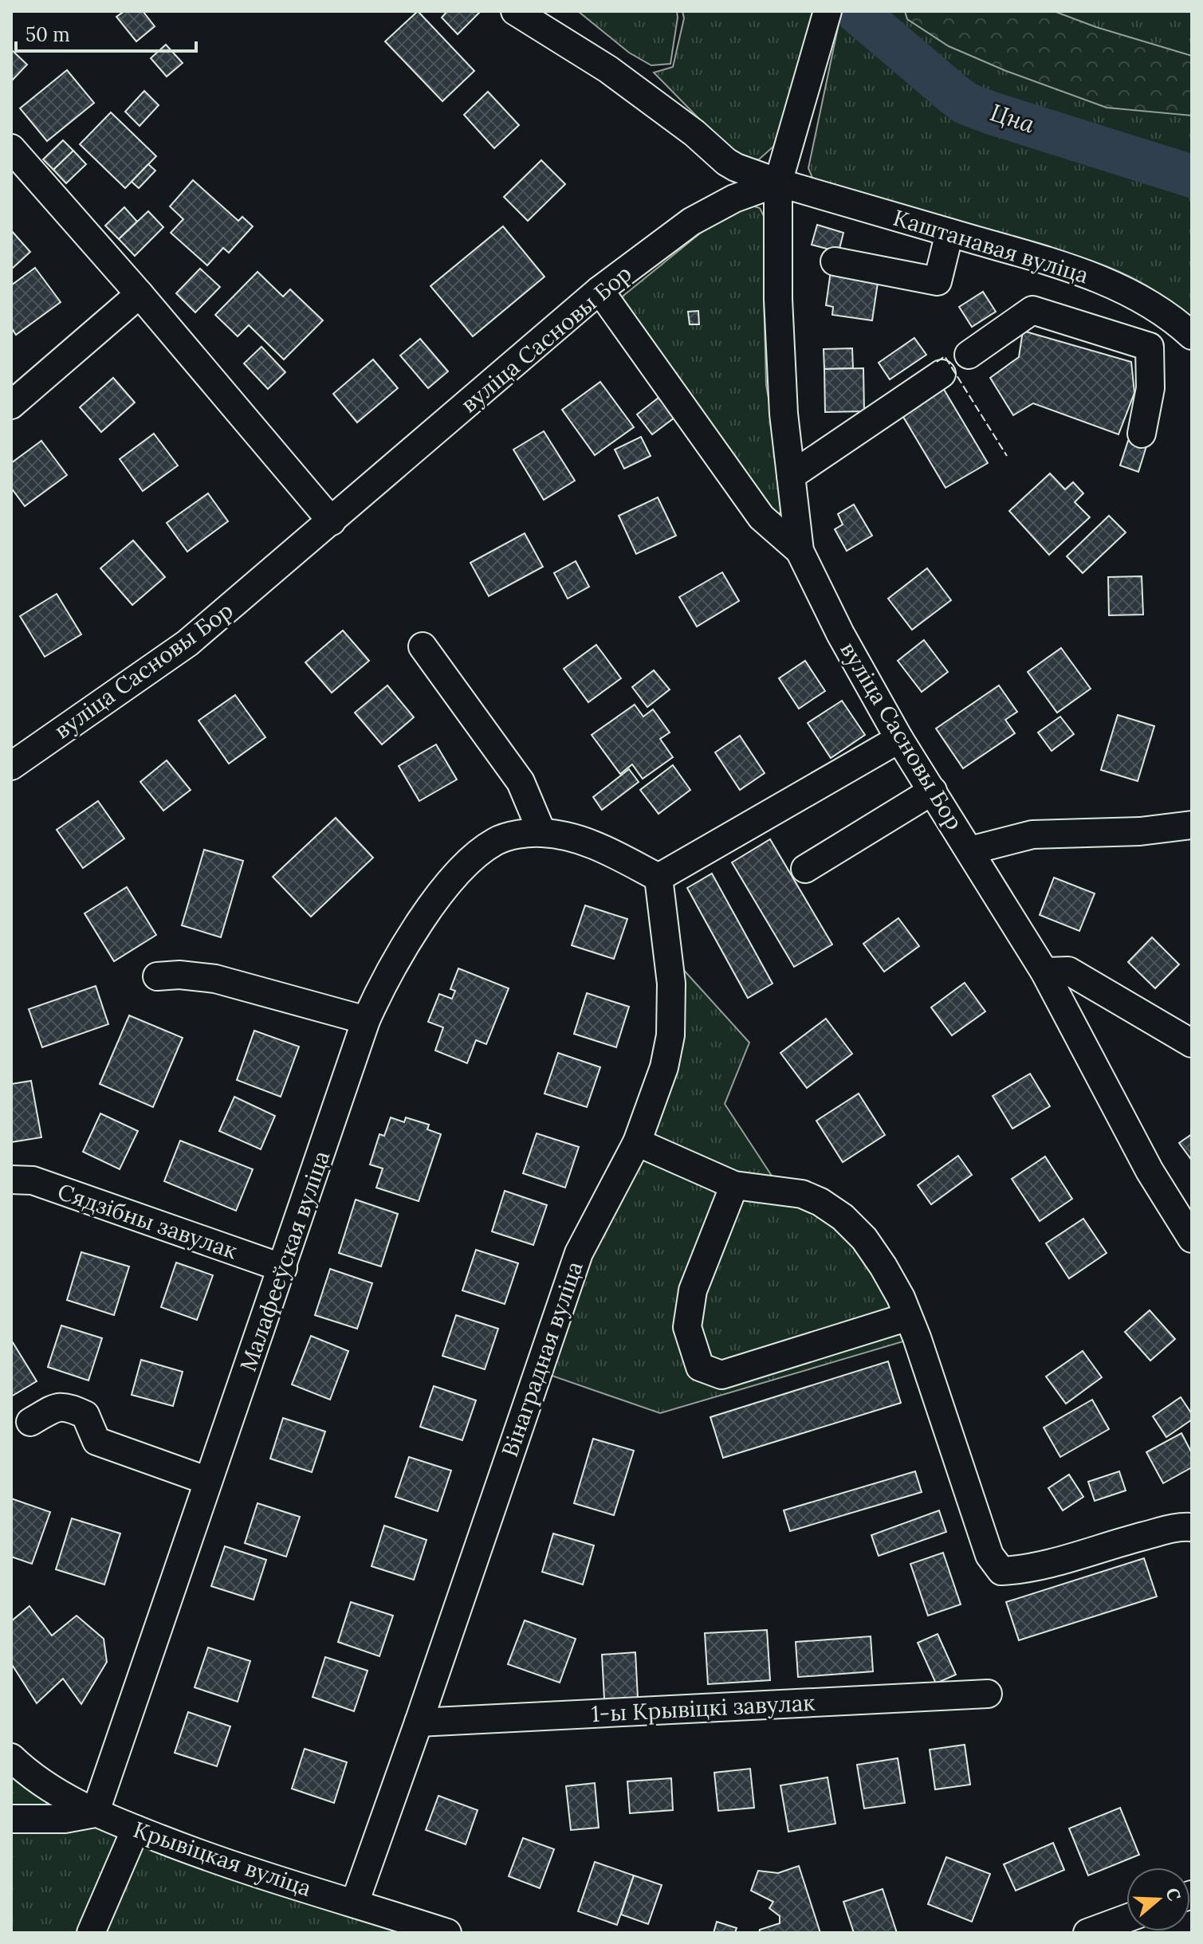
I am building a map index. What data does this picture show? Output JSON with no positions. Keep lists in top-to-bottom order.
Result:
{
  "streets": {
    "street": [
      "Каштанавая вуліца",
      "вуліца Сасновы Бор",
      "Сядзібны завулак",
      "Малафееўская вуліца",
      "Вінаградная вуліца",
      "1-ы Крывіцкі завулак",
      "Крывіцкая вуліца"
    ]
  },
  "crossings": [
    ["Каштанавая вуліца", "вуліца Сасновы Бор"],
    ["Сядзібны завулак", "Малафееўская вуліца"],
    ["Малафееўская вуліца", "Вінаградная вуліца"],
    ["Малафееўская вуліца", "Крывіцкая вуліца"],
    ["Вінаградная вуліца", "1-ы Крывіцкі завулак"],
    ["Вінаградная вуліца", "Крывіцкая вуліца"]
  ],
  "water": ["Цна"],
  "scale_bar": "50 m",
  "north": "right"
}
